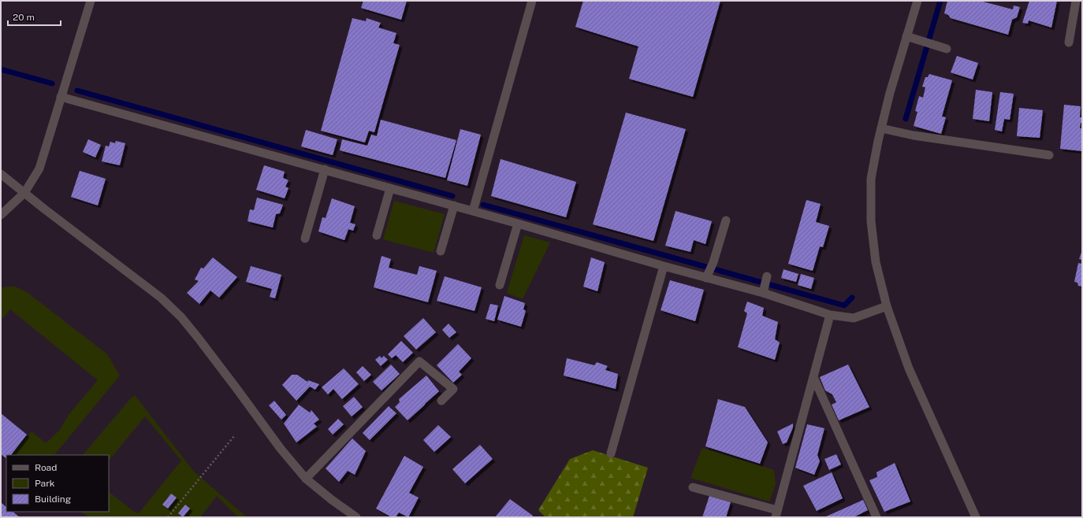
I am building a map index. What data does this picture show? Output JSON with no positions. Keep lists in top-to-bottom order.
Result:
{
  "legend": ["Road", "Park", "Building"],
  "scale_bar": "20 m"
}
